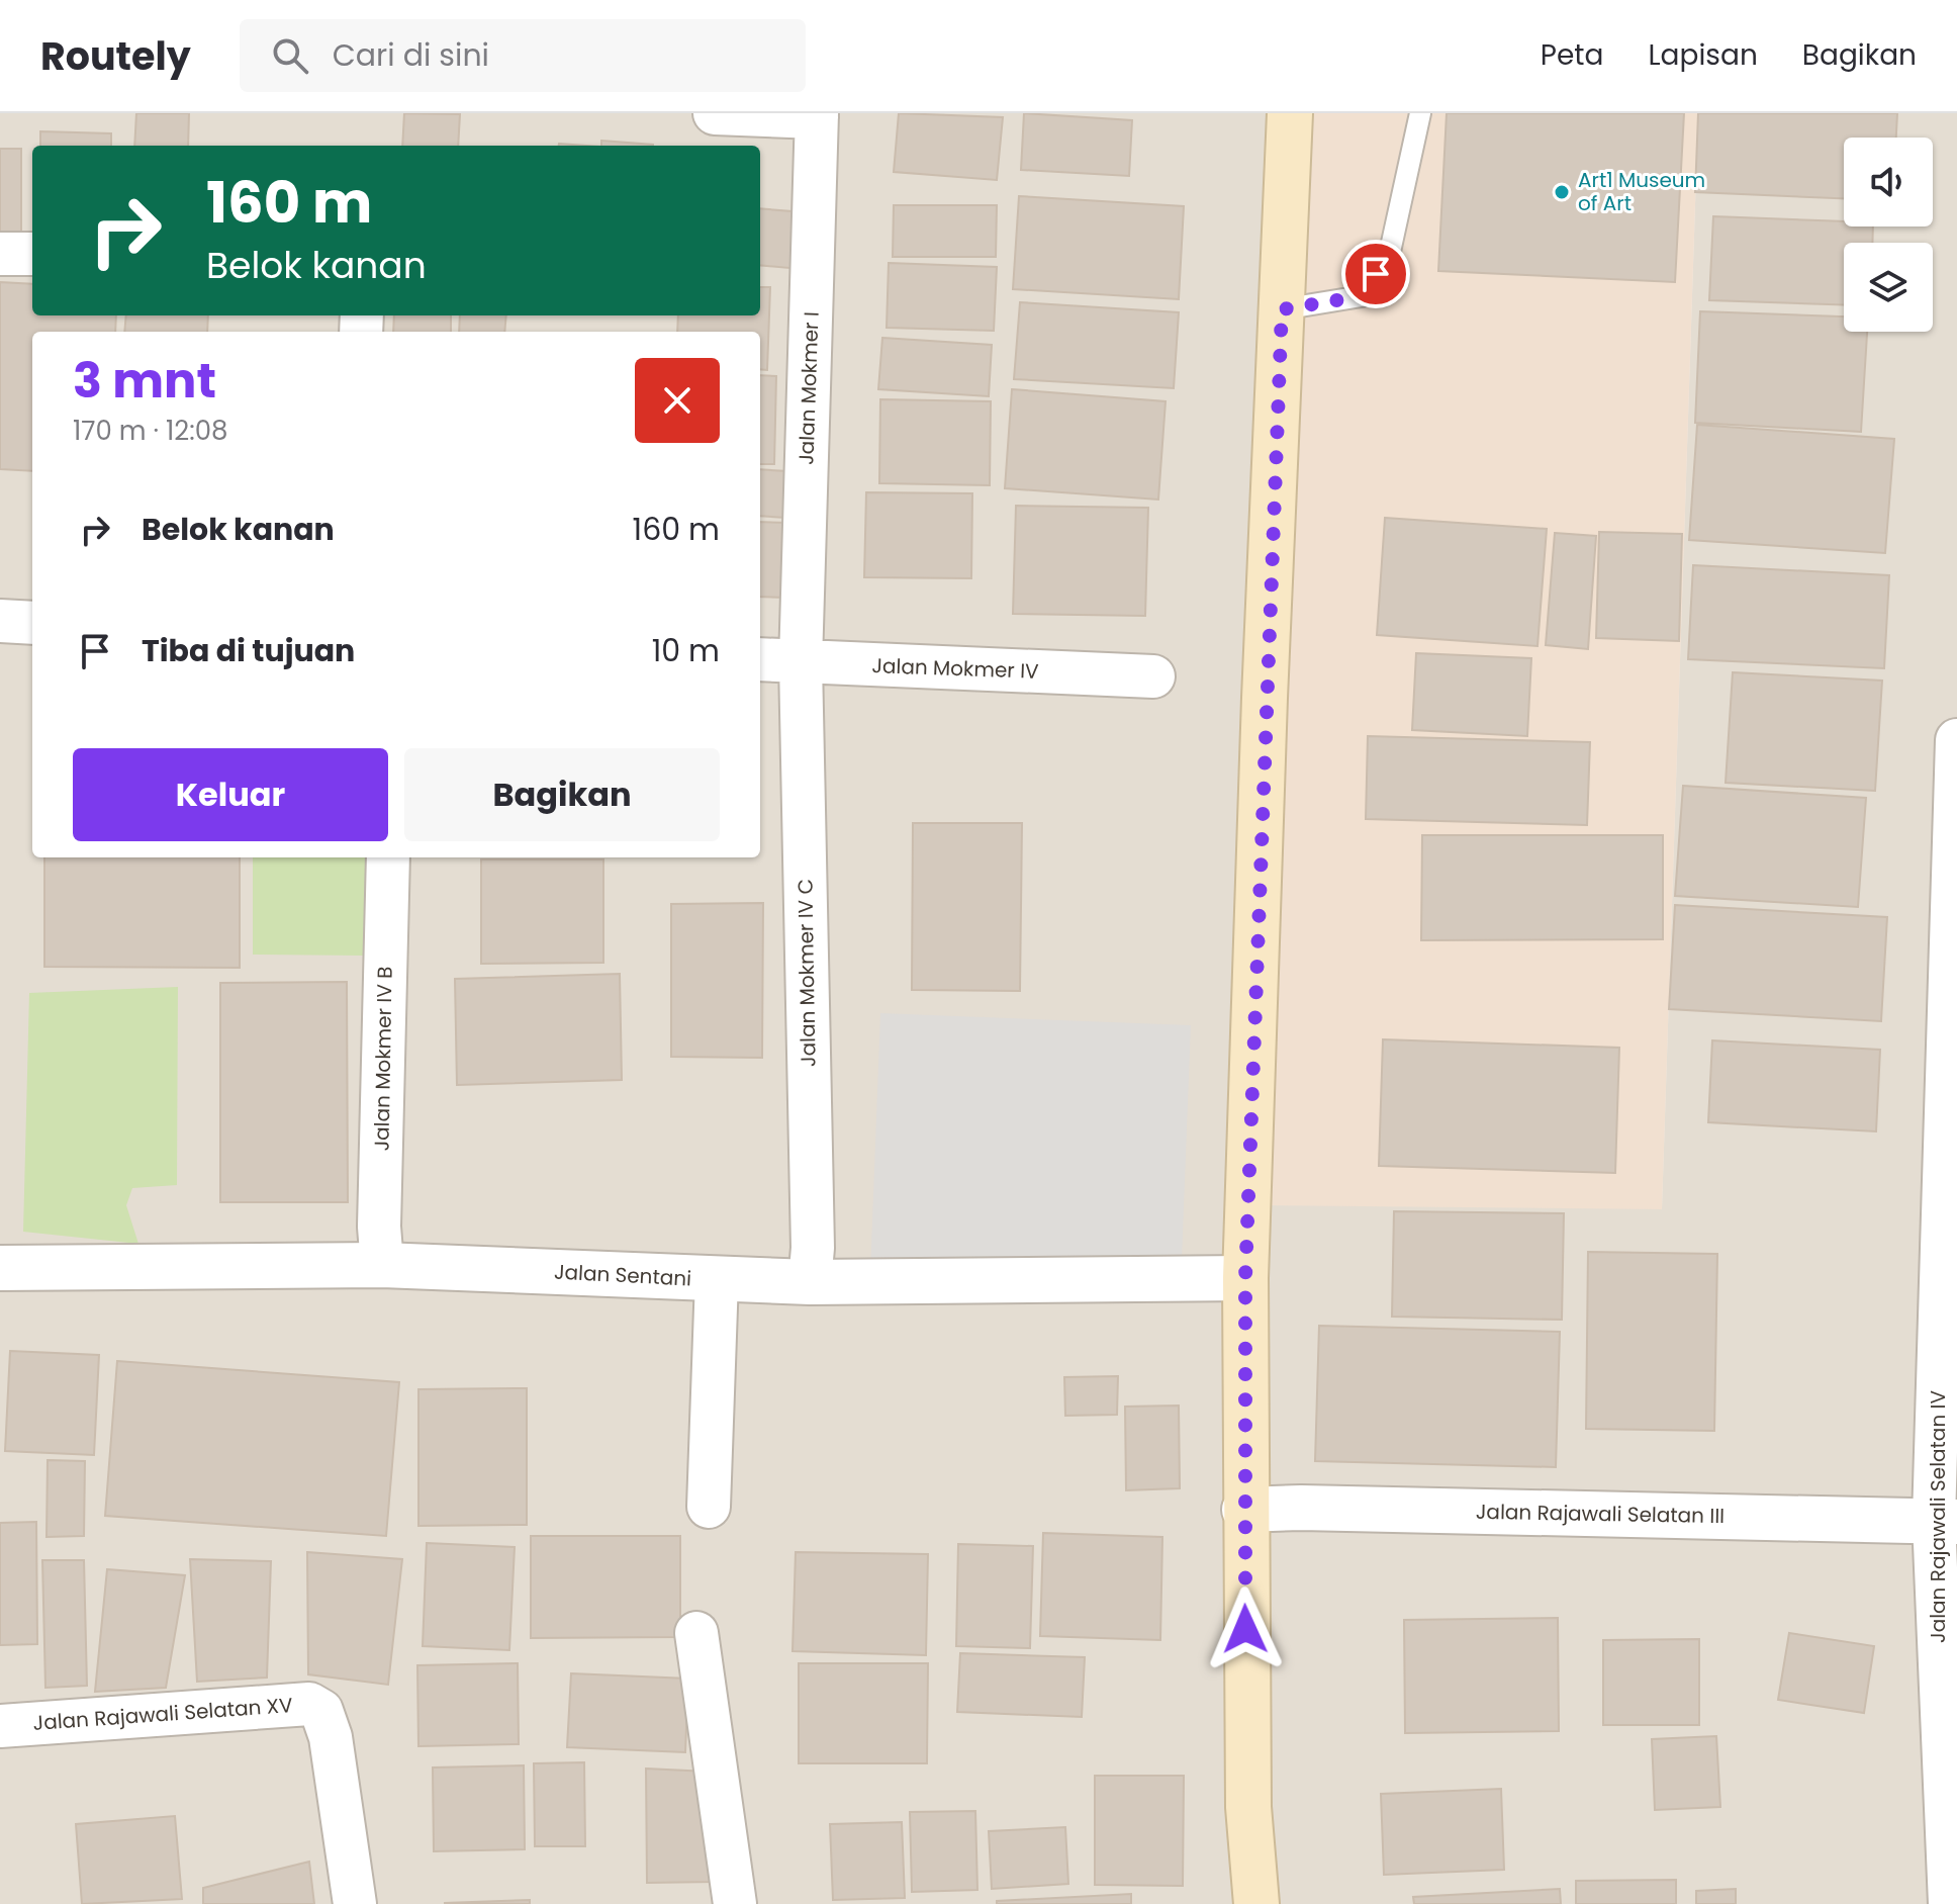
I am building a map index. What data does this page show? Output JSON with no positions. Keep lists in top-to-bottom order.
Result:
{
  "streets": {
    "street": [
      "Jalan Mokmer I",
      "Jalan Mokmer IV",
      "Jalan Mokmer IV C",
      "Jalan Mokmer IV B",
      "Jalan Sentani",
      "Jalan Rajawali Selatan III",
      "Jalan Rajawali Selatan IV",
      "Jalan Rajawali Selatan XV"
    ]
  },
  "crossings": [
    ["Jalan Mokmer I", "Jalan Mokmer IV"],
    ["Jalan Mokmer I", "Jalan Mokmer IV C"],
    ["Jalan Mokmer IV", "Jalan Mokmer IV C"],
    ["Jalan Mokmer IV C", "Jalan Sentani"],
    ["Jalan Mokmer IV B", "Jalan Sentani"],
    ["Jalan Rajawali Selatan III", "Jalan Rajawali Selatan IV"]
  ],
  "places": ["Art1 Museum of Art"],
  "page": {
    "header": "Routely",
    "search": "Cari di sini",
    "nav": ["Peta", "Lapisan", "Bagikan"],
    "turn": ["160 m", "Belok kanan"],
    "heading": ["3 mnt", "170 m · 12:08"],
    "list": [
      {
        "name": "Belok kanan",
        "value": "160 m"
      },
      {
        "name": "Tiba di tujuan",
        "value": "10 m"
      }
    ],
    "buttons": ["Keluar", "Bagikan"]
  }
}
